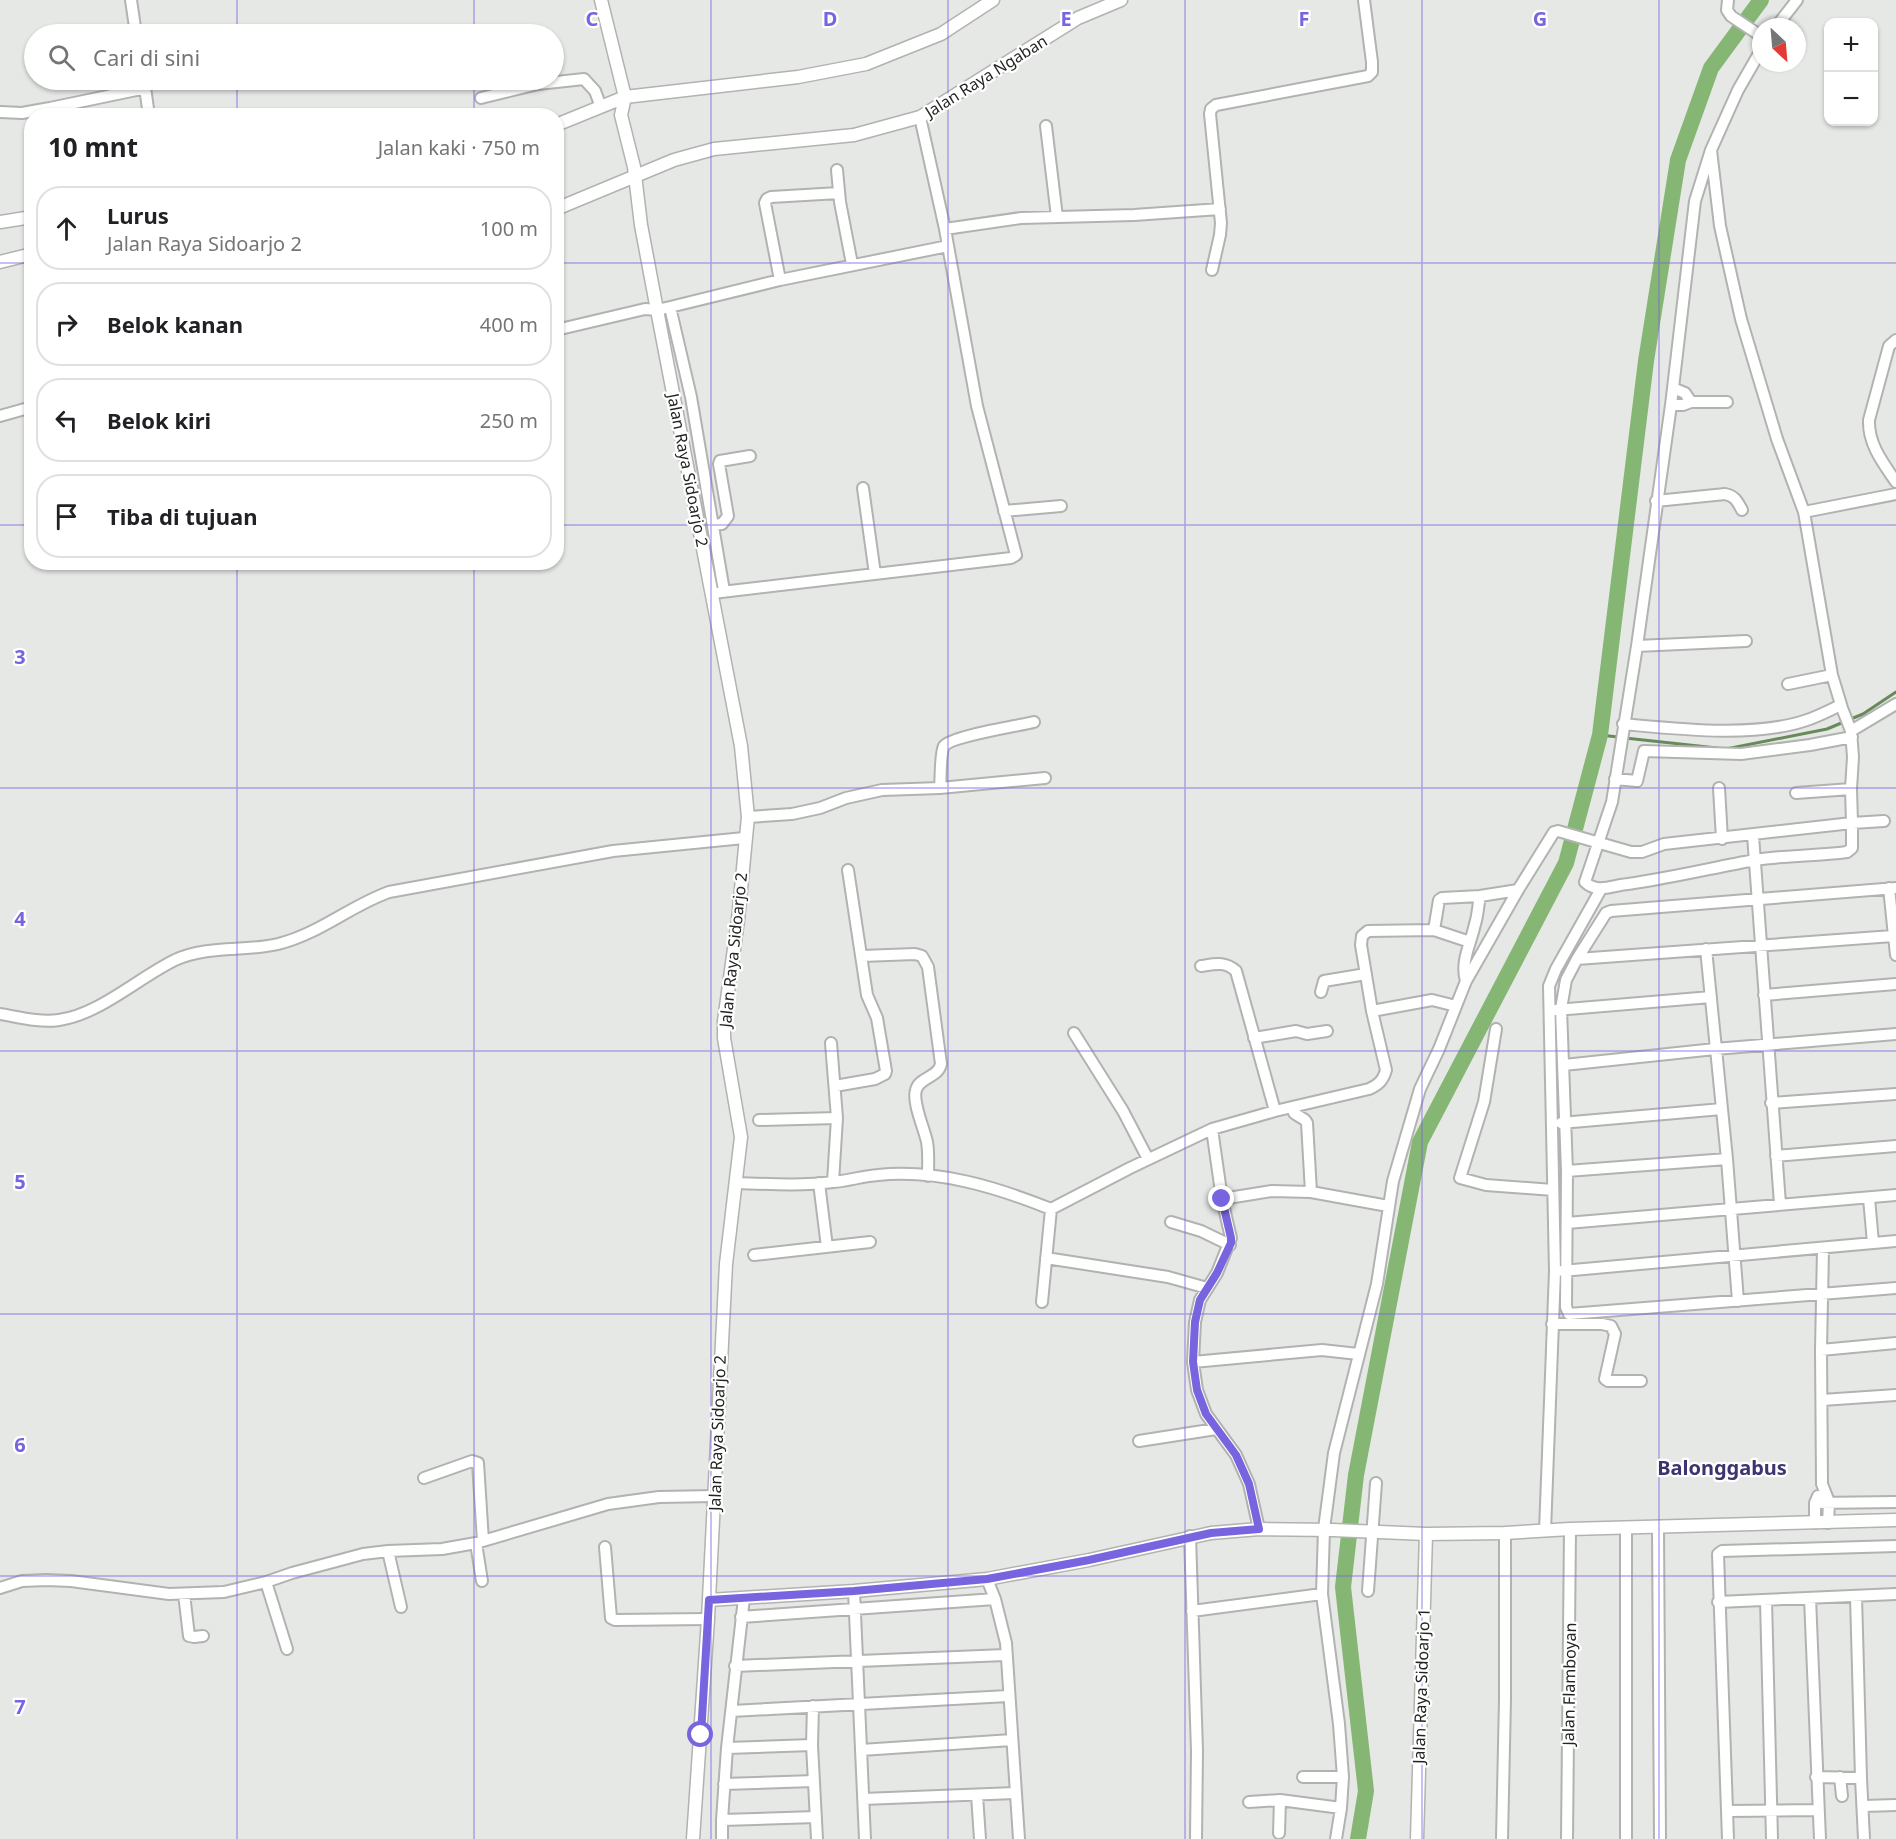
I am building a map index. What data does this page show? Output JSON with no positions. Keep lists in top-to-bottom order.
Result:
{
  "streets": {
    "street": [
      "Jalan Raya Ngaban",
      "Jalan Raya Sidoarjo 2",
      "Jalan Flamboyan",
      "Jalan Raya Sidoarjo 1"
    ]
  },
  "crossings": [
    ["Jalan Raya Ngaban", "Jalan Raya Sidoarjo 2"]
  ],
  "districts": ["Balonggabus"],
  "north": "bottom right",
  "page": {
    "map_buttons": ["+", "−"],
    "search": "Cari di sini",
    "heading": ["10 mnt", "Jalan kaki · 750 m"],
    "list": [
      ["Lurus", "Jalan Raya Sidoarjo 2", "100 m"],
      ["Belok kanan", "400 m"],
      ["Belok kiri", "250 m"],
      "Tiba di tujuan"
    ]
  },
  "grid": {
    "columns": [
      "C",
      "D",
      "E",
      "F",
      "G"
    ],
    "rows": [
      "3",
      "4",
      "5",
      "6",
      "7"
    ]
  }
}
